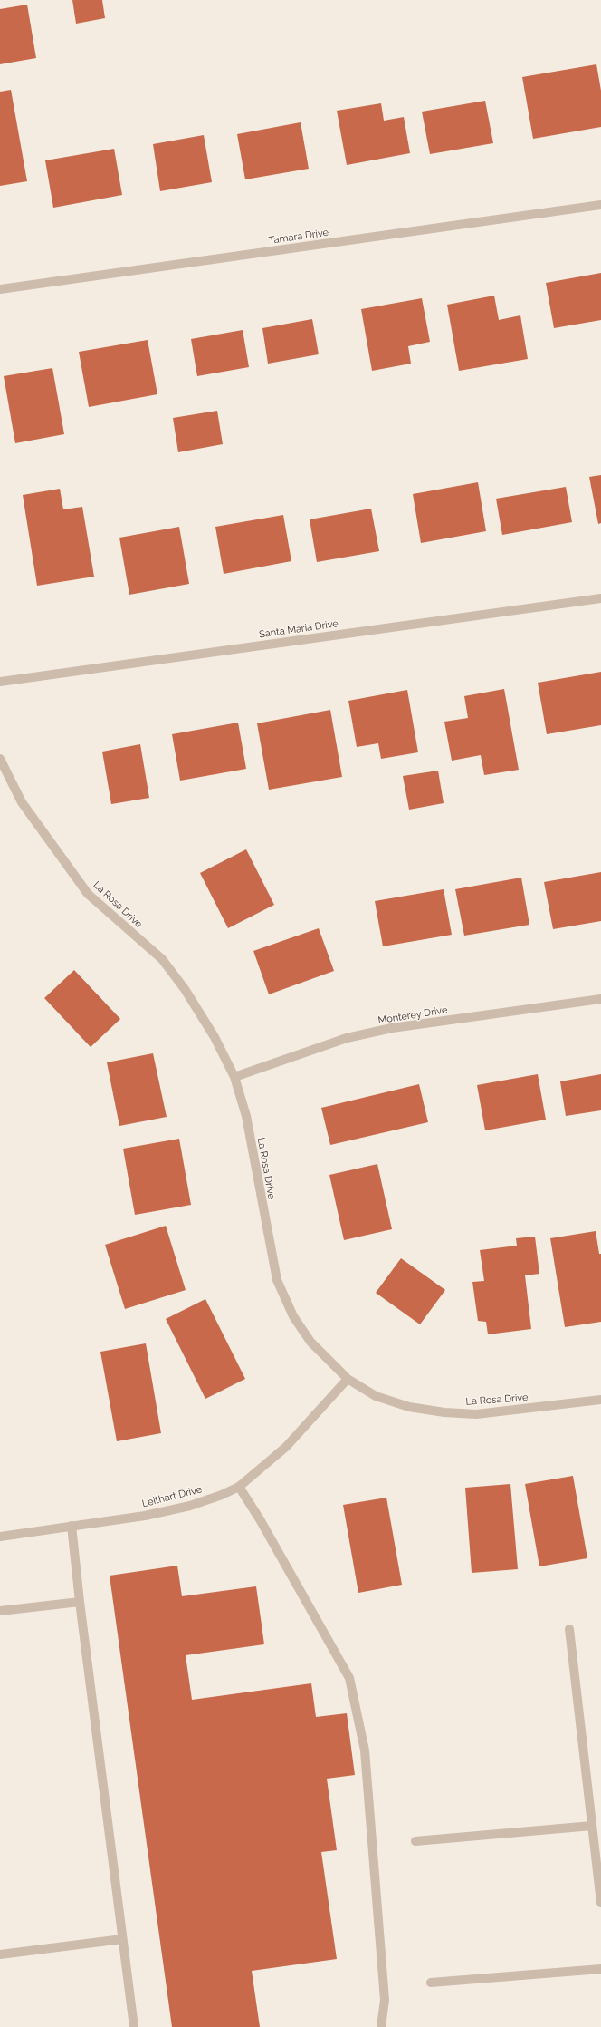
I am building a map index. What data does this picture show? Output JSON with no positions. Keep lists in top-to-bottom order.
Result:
{
  "streets": {
    "street": [
      "Tamara Drive",
      "Santa Maria Drive",
      "La Rosa Drive",
      "Monterey Drive",
      "Leithart Drive"
    ]
  },
  "crossings": [
    ["La Rosa Drive", "Monterey Drive"],
    ["La Rosa Drive", "Leithart Drive"]
  ]
}
